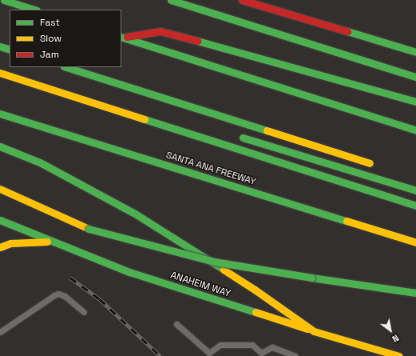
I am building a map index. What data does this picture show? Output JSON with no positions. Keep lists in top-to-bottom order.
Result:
{
  "streets": {
    "main road": ["SANTA ANA FREEWAY", "ANAHEIM WAY"]
  },
  "legend": ["Fast", "Slow", "Jam"],
  "north": "bottom right"
}
